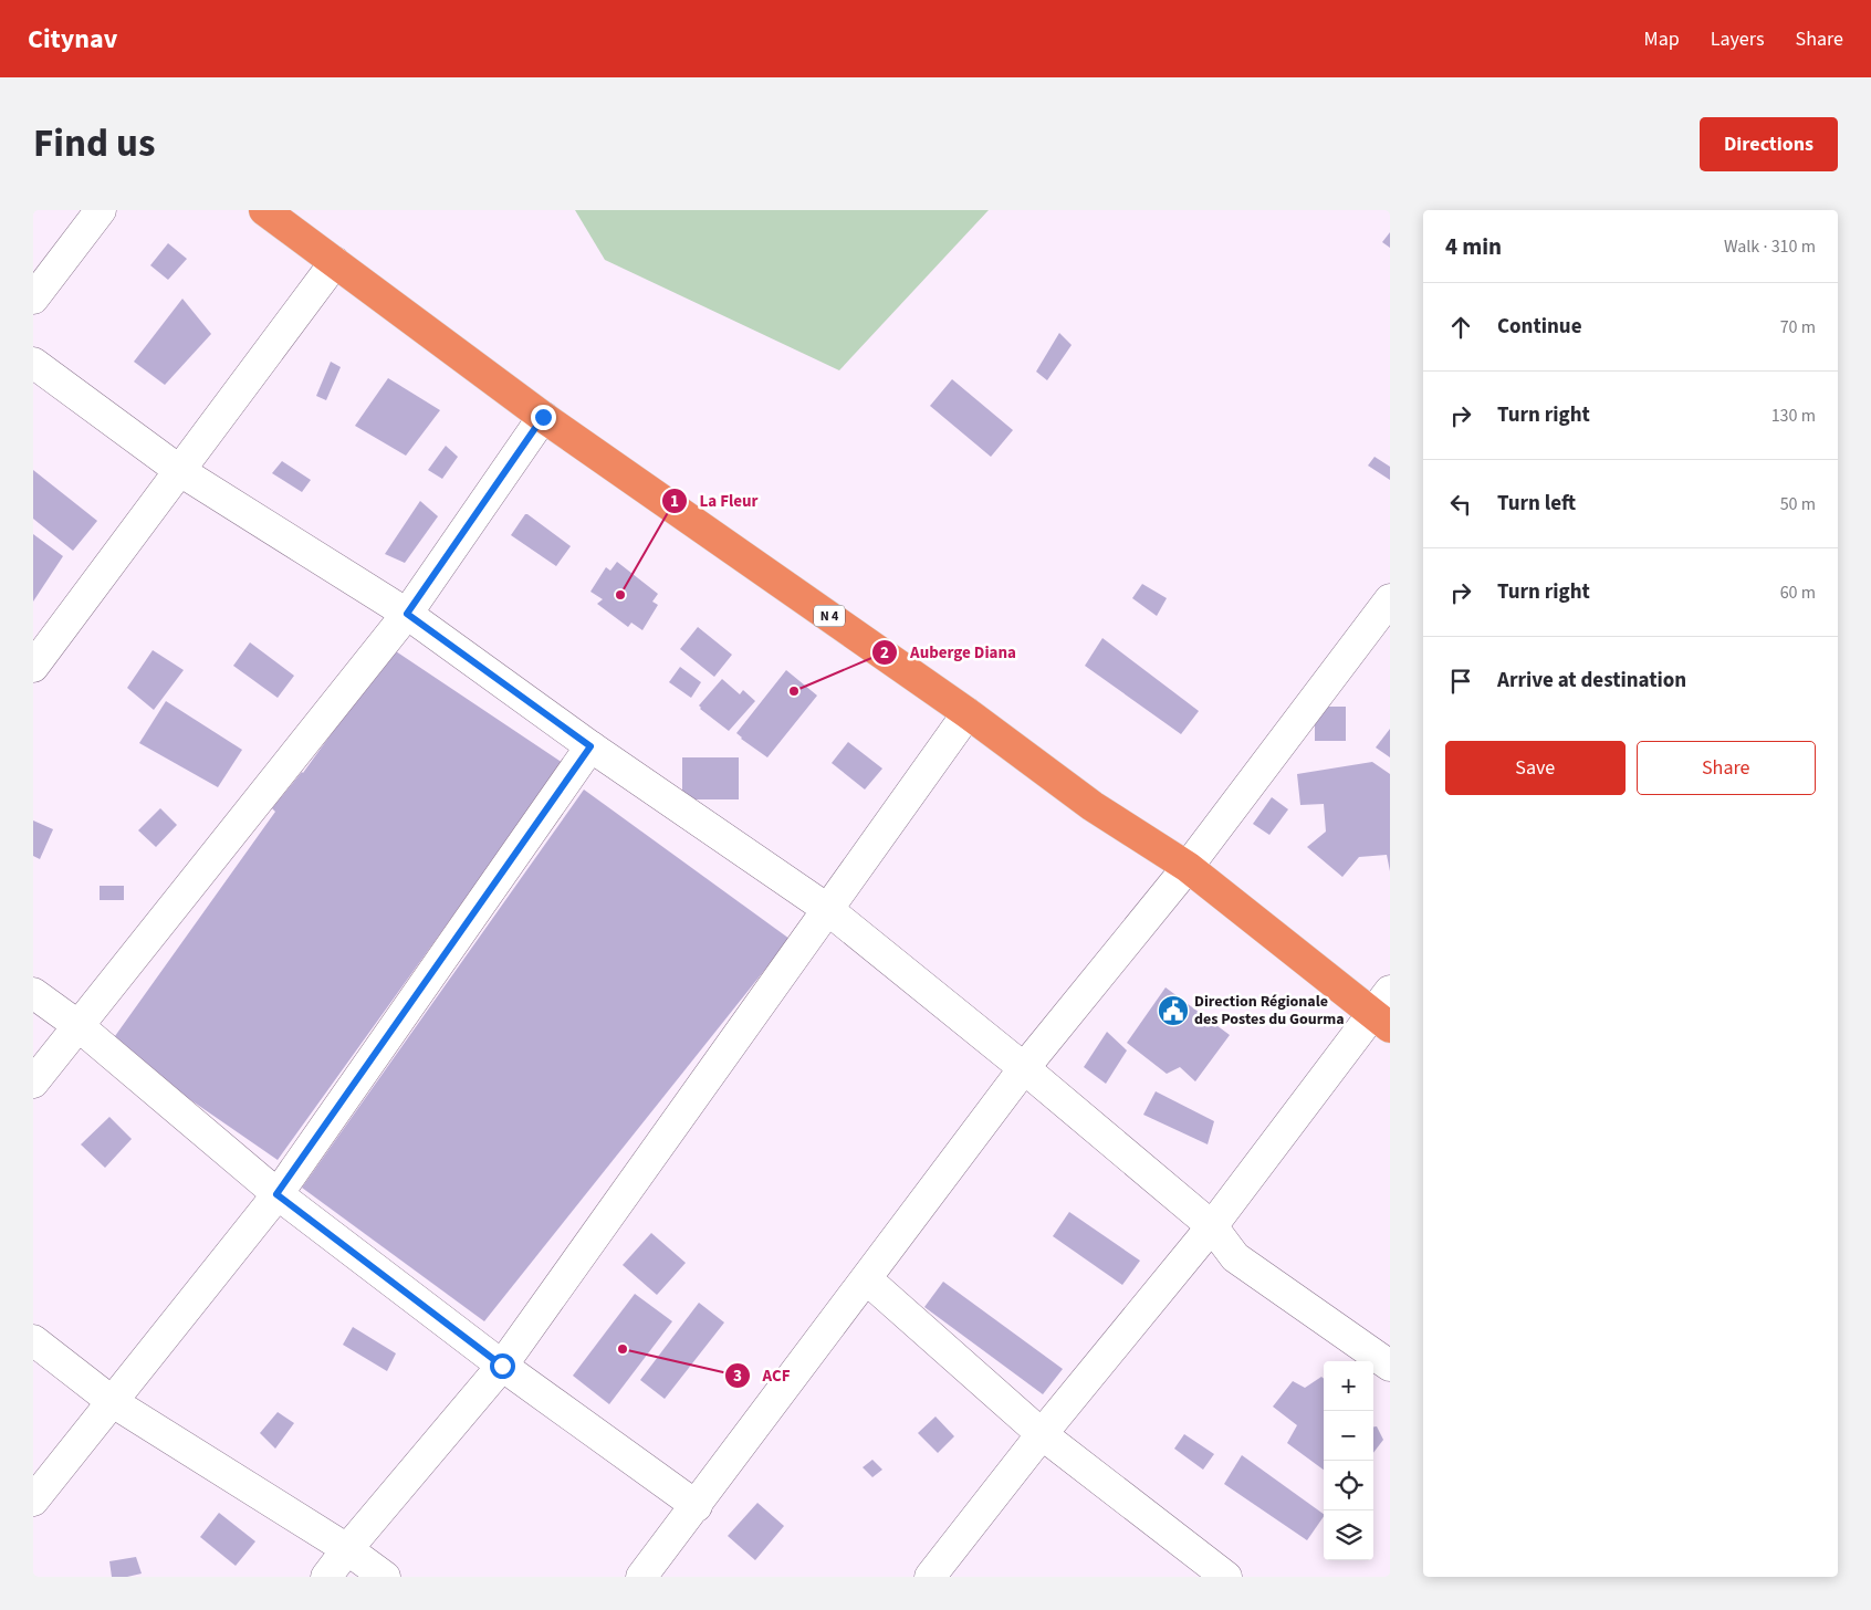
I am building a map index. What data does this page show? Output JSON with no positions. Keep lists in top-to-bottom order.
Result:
{
  "streets": {
    "highway": ["N 4"]
  },
  "places": {
    "other": ["La Fleur", "Auberge Diana", "ACF"],
    "public building": ["Direction Régionale des Postes du Gourma"]
  },
  "page": {
    "header": "Citynav",
    "nav": ["Map", "Layers", "Share"],
    "title": "Find us",
    "buttons": [
      "Directions",
      ["Save", "Share"]
    ],
    "heading": ["4 min", "Walk · 310 m"],
    "list": [
      ["Continue", "70 m"],
      ["Turn right", "130 m"],
      ["Turn left", "50 m"],
      ["Turn right", "60 m"],
      "Arrive at destination"
    ],
    "map_buttons": ["+", "−"]
  }
}
